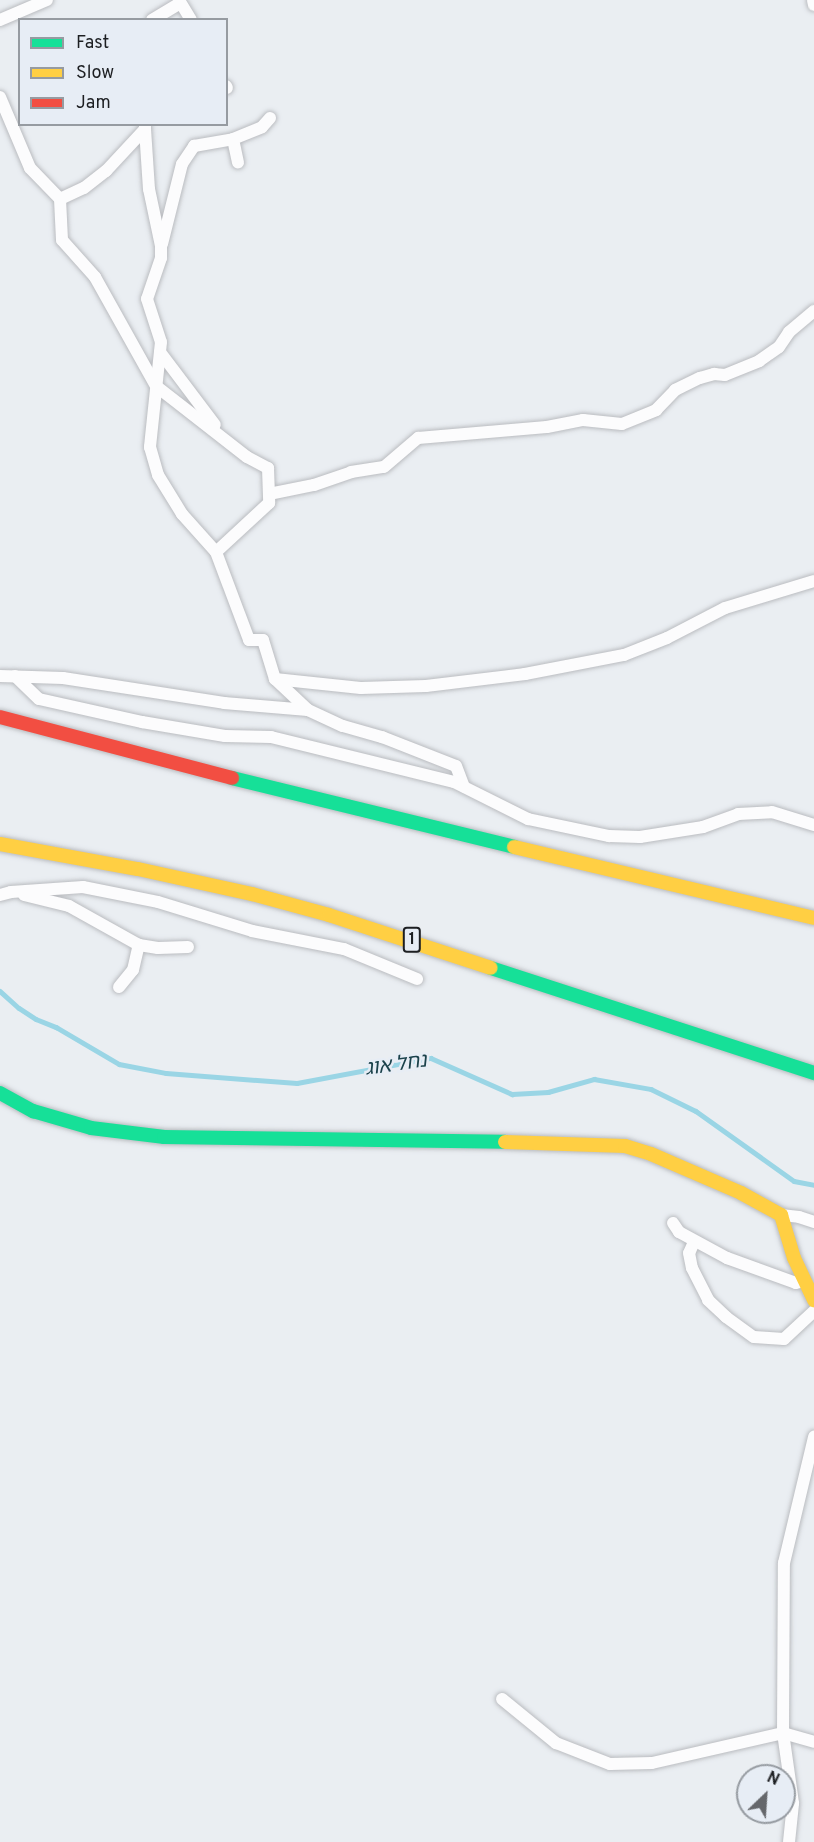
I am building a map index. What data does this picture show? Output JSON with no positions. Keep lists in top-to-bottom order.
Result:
{
  "streets": {
    "main road": ["1"]
  },
  "water": ["נחל אוג"],
  "legend": ["Fast", "Slow", "Jam"],
  "north": "top right"
}
